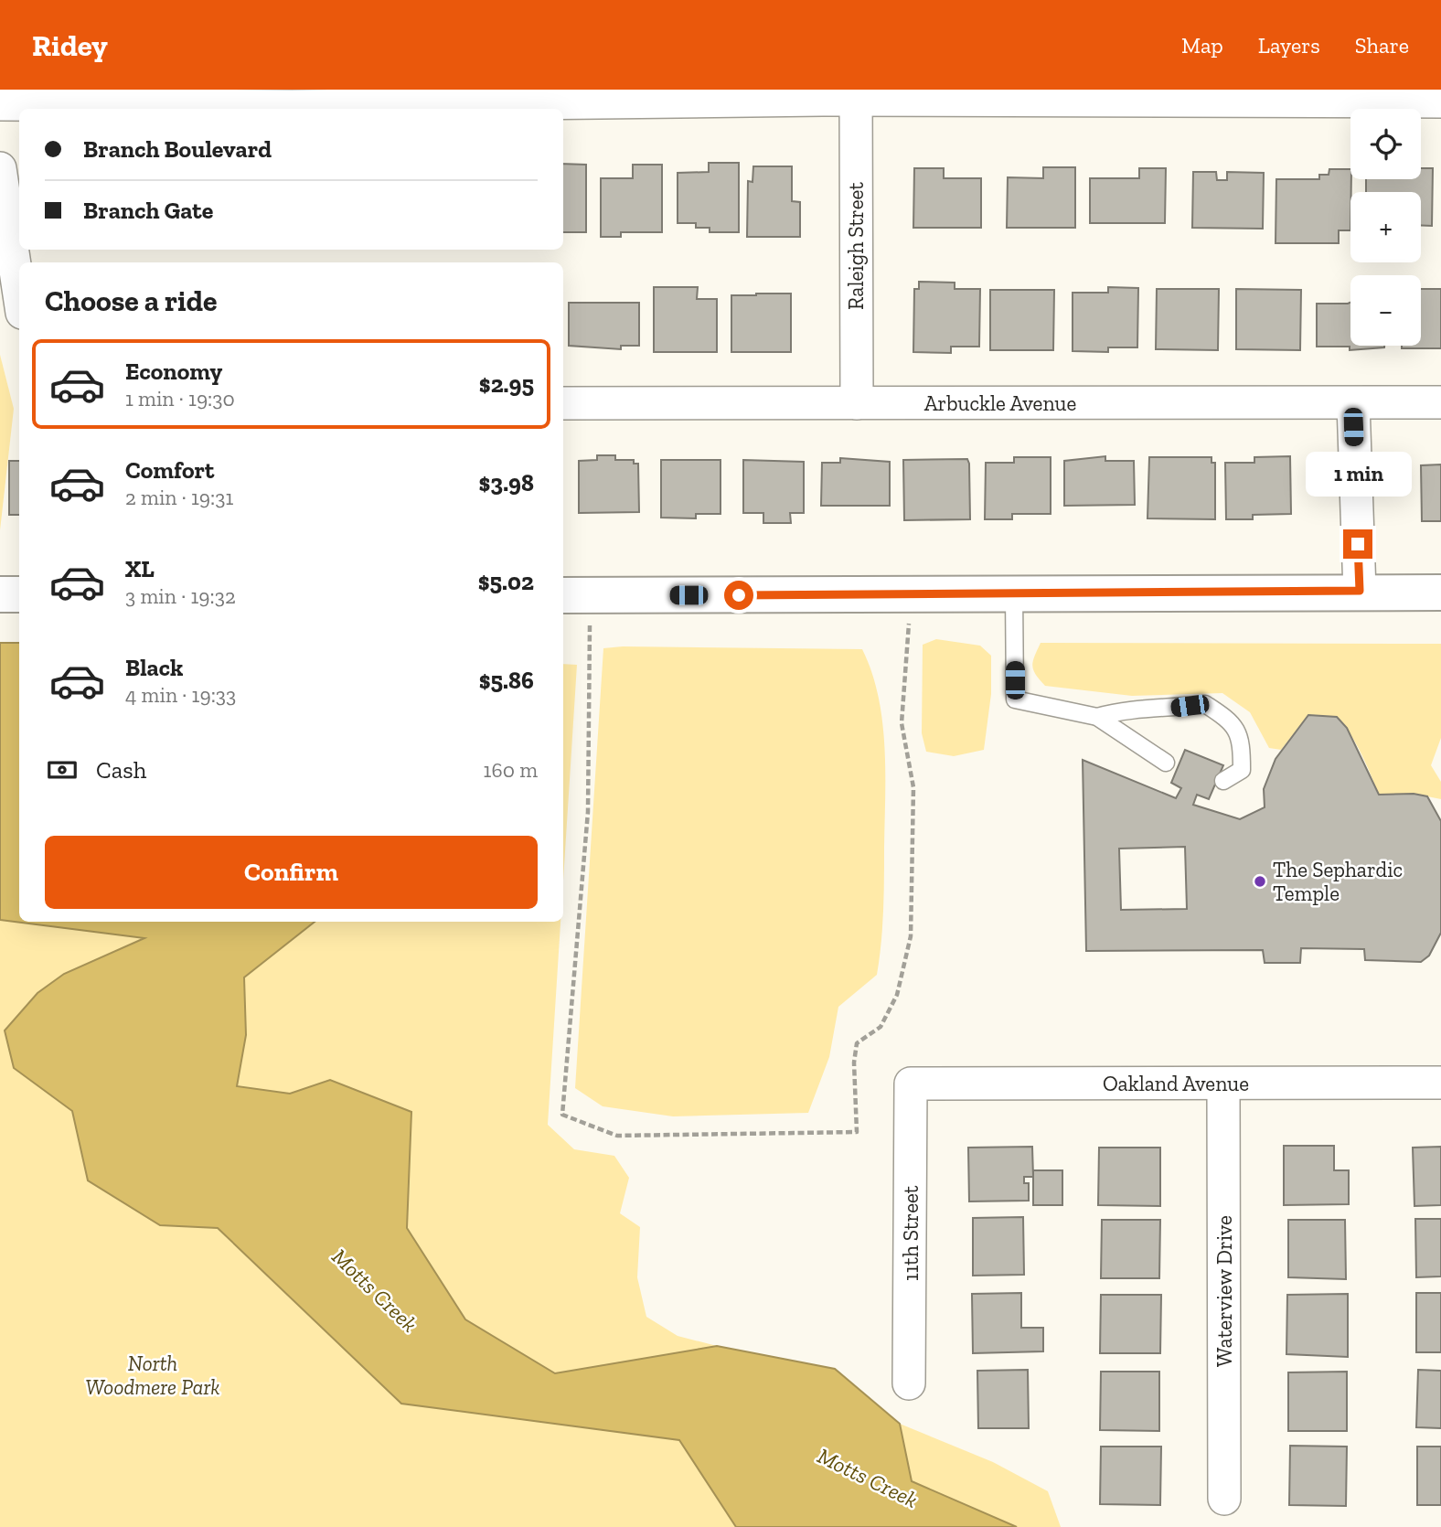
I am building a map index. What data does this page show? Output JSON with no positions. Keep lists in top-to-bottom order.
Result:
{
  "streets": {
    "street": [
      "Raleigh Street",
      "Arbuckle Avenue",
      "Oakland Avenue",
      "11th Street",
      "Waterview Drive"
    ]
  },
  "crossings": [
    ["Raleigh Street", "Arbuckle Avenue"],
    ["Oakland Avenue", "11th Street"],
    ["Oakland Avenue", "Waterview Drive"]
  ],
  "water": ["Motts Creek"],
  "parks": ["North Woodmere Park"],
  "places": ["The Sephardic Temple"],
  "page": {
    "header": "Ridey",
    "nav": ["Map", "Layers", "Share"],
    "map_buttons": ["+", "−"],
    "banner": ["Branch Boulevard", "Branch Gate"],
    "heading": "Choose a ride",
    "list": [
      {
        "name": "Economy",
        "note": "1 min · 19:30",
        "value": "$2.95"
      },
      {
        "name": "Comfort",
        "note": "2 min · 19:31",
        "value": "$3.98"
      },
      {
        "name": "XL",
        "note": "3 min · 19:32",
        "value": "$5.02"
      },
      {
        "name": "Black",
        "note": "4 min · 19:33",
        "value": "$5.86"
      }
    ],
    "bubble": "1 min",
    "pay": ["Cash", "160 m"],
    "buttons": "Confirm"
  }
}
